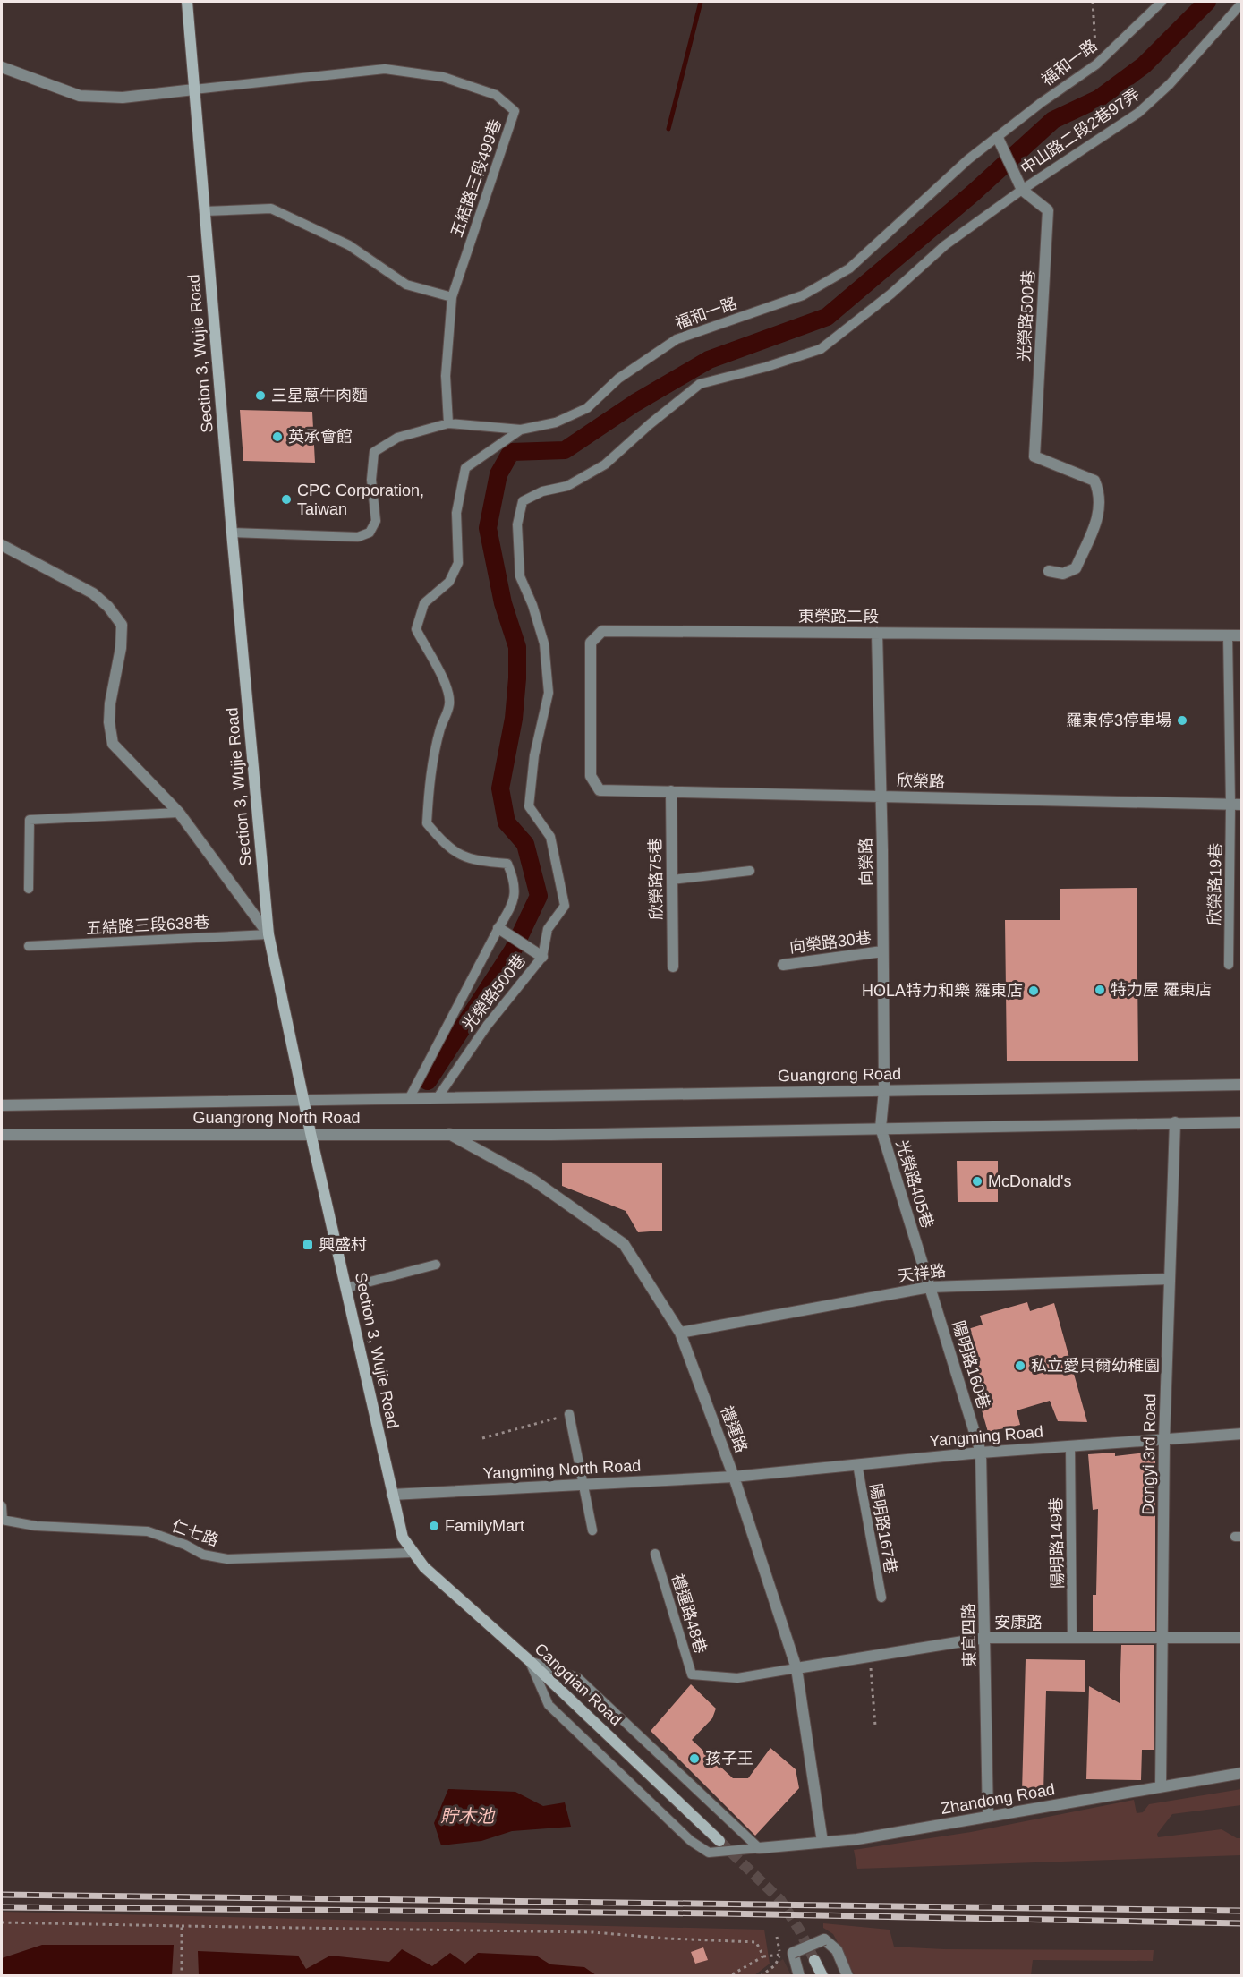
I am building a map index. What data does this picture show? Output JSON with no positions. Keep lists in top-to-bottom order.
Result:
{
  "streets": {
    "main road": ["Section 3, Wujie Road", "Cangqian Road"],
    "street": [
      "光榮路500巷",
      "東榮路二段",
      "欣榮路",
      "向榮路",
      "欣榮路75巷",
      "向榮路30巷",
      "Guangrong Road",
      "Guangrong North Road",
      "光榮路405巷",
      "天祥路",
      "陽明路160巷",
      "禮運路",
      "Yangming Road",
      "Dongyi 3rd Road",
      "Yangming North Road",
      "安康路",
      "東宜四路",
      "Zhandong Road"
    ],
    "lane": [
      "福和一路",
      "中山路二段2巷97弄",
      "五結路三段499巷",
      "欣榮路19巷",
      "五結路三段638巷",
      "陽明路167巷",
      "仁七路",
      "陽明路149巷",
      "禮運路48巷"
    ]
  },
  "crossings": [
    ["福和一路", "五結路三段499巷"],
    ["福和一路", "Section 3, Wujie Road"],
    ["中山路二段2巷97弄", "光榮路500巷"],
    ["五結路三段499巷", "Section 3, Wujie Road"],
    ["光榮路500巷", "Guangrong Road"],
    ["光榮路500巷", "Guangrong North Road"],
    ["Section 3, Wujie Road", "五結路三段638巷"],
    ["Section 3, Wujie Road", "Guangrong North Road"],
    ["Section 3, Wujie Road", "Yangming North Road"],
    ["Section 3, Wujie Road", "仁七路"],
    ["Section 3, Wujie Road", "Cangqian Road"],
    ["東榮路二段", "欣榮路"],
    ["東榮路二段", "向榮路"],
    ["東榮路二段", "欣榮路19巷"],
    ["欣榮路", "向榮路"],
    ["欣榮路", "欣榮路75巷"],
    ["欣榮路", "欣榮路19巷"],
    ["向榮路", "向榮路30巷"],
    ["向榮路", "Guangrong Road"],
    ["向榮路", "光榮路405巷"],
    ["Guangrong Road", "Guangrong North Road"],
    ["Guangrong Road", "光榮路405巷"],
    ["Guangrong North Road", "光榮路405巷"],
    ["Guangrong North Road", "禮運路"],
    ["光榮路405巷", "天祥路"],
    ["光榮路405巷", "陽明路160巷"],
    ["天祥路", "陽明路160巷"],
    ["天祥路", "禮運路"],
    ["天祥路", "Dongyi 3rd Road"],
    ["陽明路160巷", "Yangming Road"],
    ["陽明路160巷", "東宜四路"],
    ["禮運路", "Yangming Road"],
    ["禮運路", "Yangming North Road"],
    ["禮運路", "禮運路48巷"],
    ["禮運路", "安康路"],
    ["禮運路", "Zhandong Road"],
    ["Yangming Road", "Dongyi 3rd Road"],
    ["Yangming Road", "Yangming North Road"],
    ["Yangming Road", "陽明路167巷"],
    ["Yangming Road", "陽明路149巷"],
    ["Yangming Road", "東宜四路"],
    ["Dongyi 3rd Road", "安康路"],
    ["Dongyi 3rd Road", "Zhandong Road"],
    ["仁七路", "Cangqian Road"],
    ["陽明路149巷", "安康路"],
    ["禮運路48巷", "安康路"],
    ["安康路", "東宜四路"],
    ["東宜四路", "Zhandong Road"]
  ],
  "water": ["貯木池"],
  "places": {
    "other": [
      "三星蔥牛肉麵",
      "英承會館",
      "CPC Corporation, Taiwan",
      "羅東停3停車場",
      "特力屋 羅東店",
      "HOLA特力和樂 羅東店",
      "McDonald's",
      "私立愛貝爾幼稚園",
      "FamilyMart",
      "孩子王"
    ],
    "transit": ["興盛村"]
  }
}
